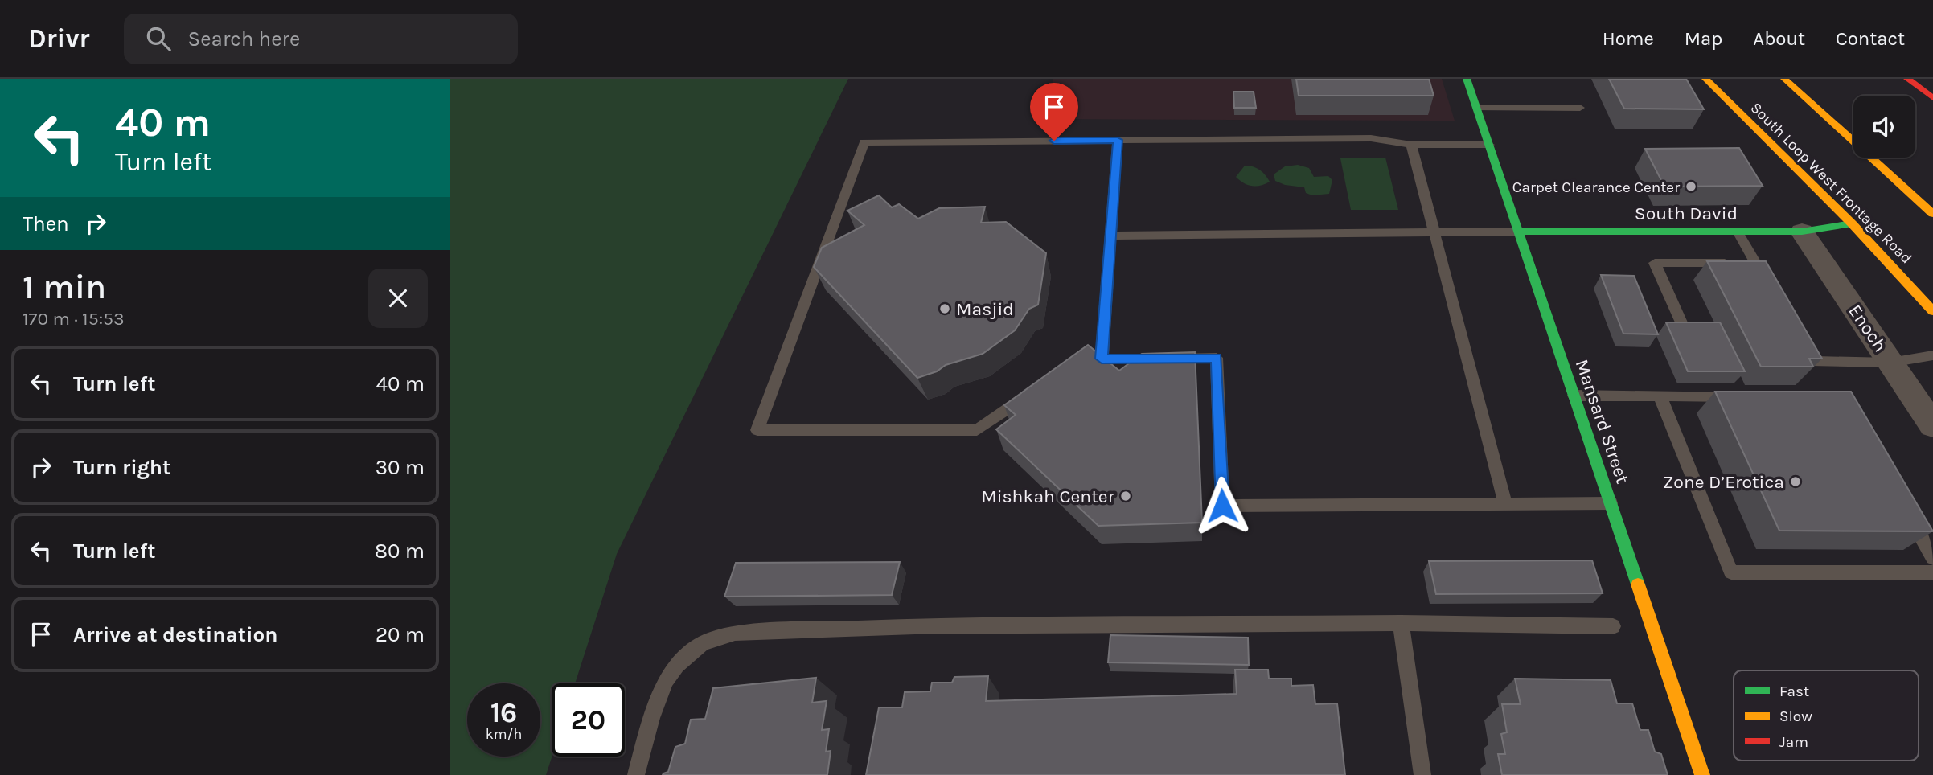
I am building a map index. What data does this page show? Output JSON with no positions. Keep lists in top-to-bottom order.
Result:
{
  "streets": {
    "main road": ["South Loop West Frontage Road", "South David", "Mansard Street"],
    "street": ["Enoch"]
  },
  "crossings": [
    ["South Loop West Frontage Road", "South David"],
    ["South David", "Enoch"],
    ["South David", "Mansard Street"]
  ],
  "places": [
    "Carpet Clearance Center",
    "Masjid",
    "Zone D’Erotica",
    "Mishkah Center"
  ],
  "legend": ["Fast", "Slow", "Jam"],
  "page": {
    "header": "Drivr",
    "search": "Search here",
    "nav": [
      "Home",
      "Map",
      "About",
      "Contact"
    ],
    "turn": ["40 m", "Turn left"],
    "then": "Then",
    "heading": ["1 min", "170 m · 15:53"],
    "list": [
      {
        "name": "Turn left",
        "value": "40 m"
      },
      {
        "name": "Turn right",
        "value": "30 m"
      },
      {
        "name": "Turn left",
        "value": "80 m"
      },
      {
        "name": "Arrive at destination",
        "value": "20 m"
      }
    ],
    "speed": "16 km/h",
    "limit": "20"
  }
}
